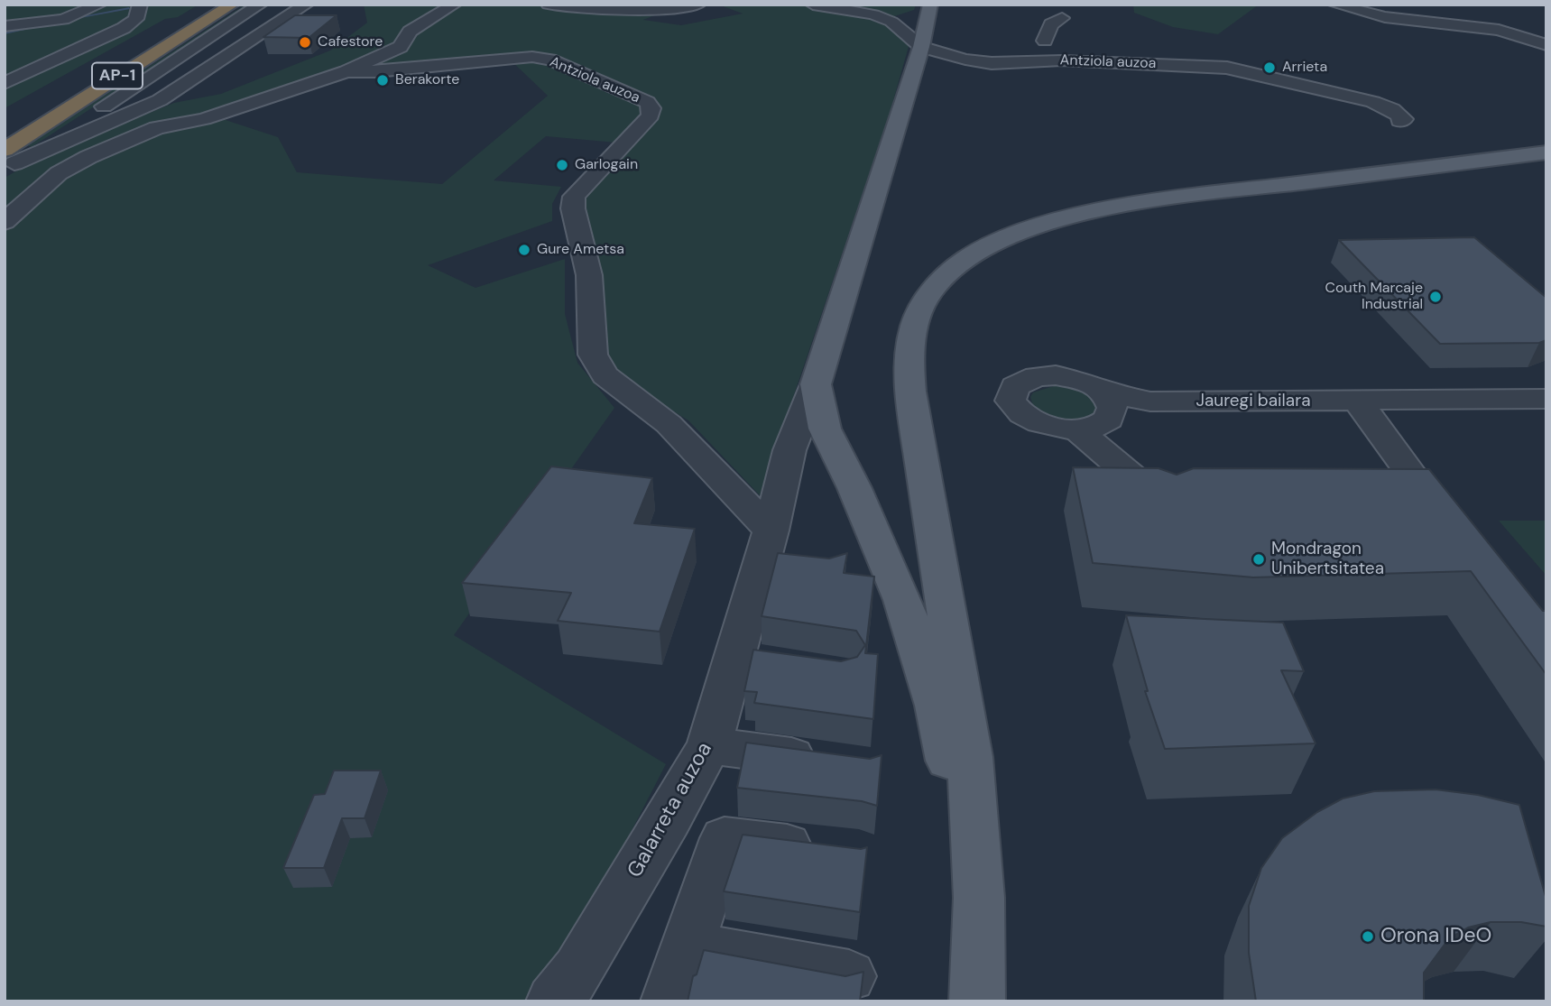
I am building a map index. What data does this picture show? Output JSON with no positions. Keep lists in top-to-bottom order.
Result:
{
  "streets": {
    "highway": ["AP-1"],
    "street": ["Antziola auzoa", "Jauregi bailara", "Galarreta auzoa"]
  },
  "crossings": [
    ["Antziola auzoa", "Galarreta auzoa"]
  ],
  "places": [
    "Cafestore",
    "Arrieta",
    "Berakorte",
    "Garlogain",
    "Gure Ametsa",
    "Couth Marcaje Industrial",
    "Mondragon Unibertsitatea",
    "Orona IDeO"
  ]
}
